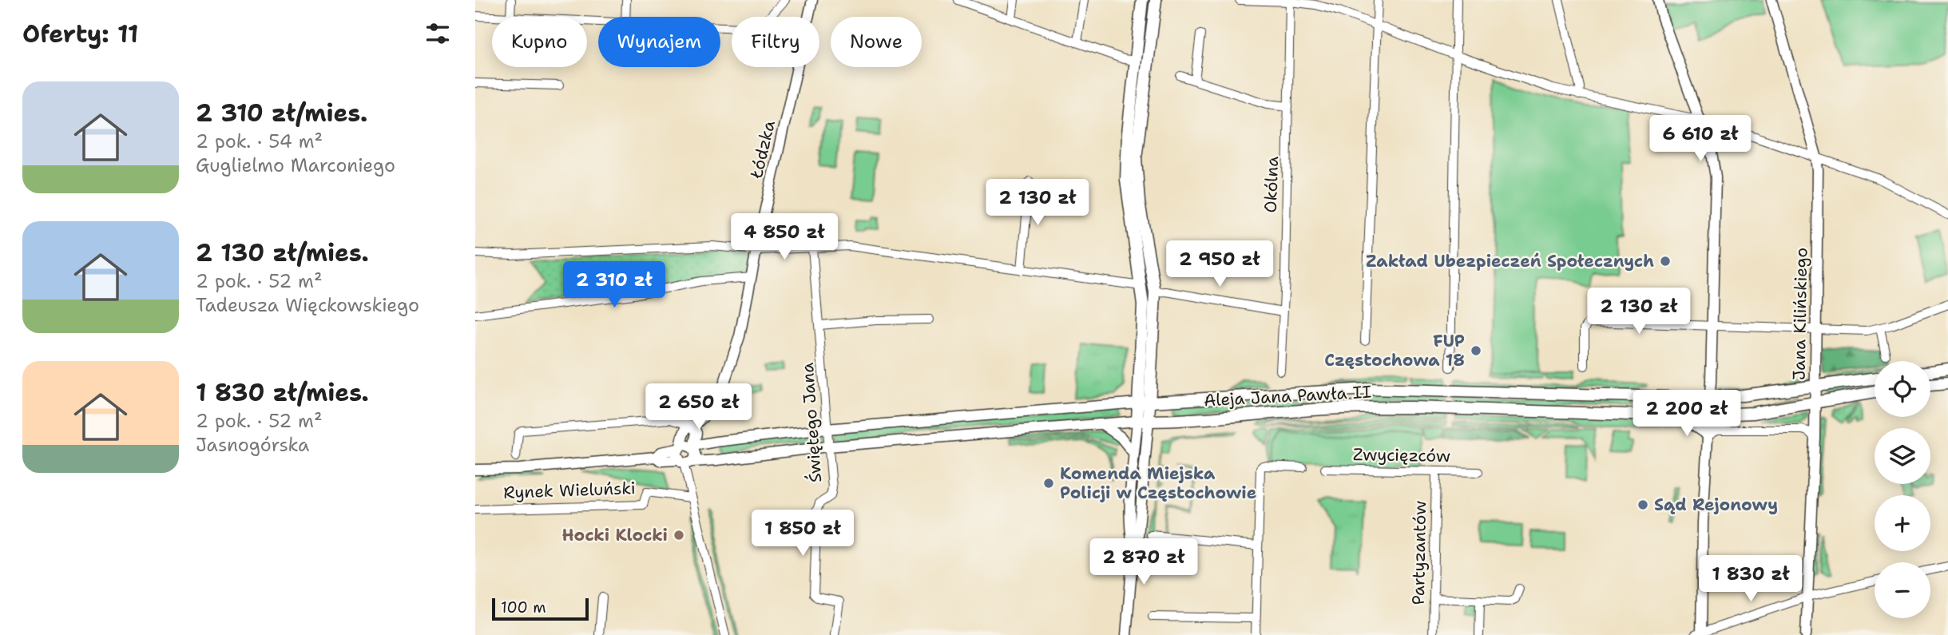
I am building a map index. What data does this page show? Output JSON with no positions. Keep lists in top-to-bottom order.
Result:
{
  "streets": {
    "main road": ["Aleja Jana Pawła II"],
    "street": [
      "Łódzka",
      "Okólna",
      "Jana Kilińskiego",
      "Świętego Jana",
      "Zwycięzców",
      "Rynek Wieluński",
      "Partyzantów"
    ]
  },
  "crossings": [
    ["Łódzka", "Aleja Jana Pawła II"],
    ["Jana Kilińskiego", "Aleja Jana Pawła II"],
    ["Aleja Jana Pawła II", "Świętego Jana"],
    ["Zwycięzców", "Partyzantów"]
  ],
  "places": [
    "Zakład Ubezpieczeń Społecznych",
    "FUP Częstochowa 18",
    "Komenda Miejska Policji w Częstochowie",
    "Sąd Rejonowy",
    "Hocki Klocki"
  ],
  "scale_bar": "100 m",
  "page": {
    "heading": "Oferty: 11",
    "chip": [
      "Kupno",
      "Wynajem",
      "Filtry",
      "Nowe"
    ],
    "list": [
      {
        "name": "2 310 zł/mies.",
        "note": "2 pok. · 54 m² · Guglielmo Marconiego"
      },
      {
        "name": "2 130 zł/mies.",
        "note": "2 pok. · 52 m² · Tadeusza Więckowskiego"
      },
      {
        "name": "1 830 zł/mies.",
        "note": "2 pok. · 52 m² · Jasnogórska"
      }
    ],
    "price": [
      "6 610 zł",
      "2 130 zł",
      "4 850 zł",
      "2 950 zł",
      "2 310 zł",
      "2 130 zł",
      "2 650 zł",
      "2 200 zł",
      "1 850 zł",
      "2 870 zł",
      "1 830 zł"
    ],
    "map_buttons": ["+", "−"],
    "scale": "100 m"
  }
}
